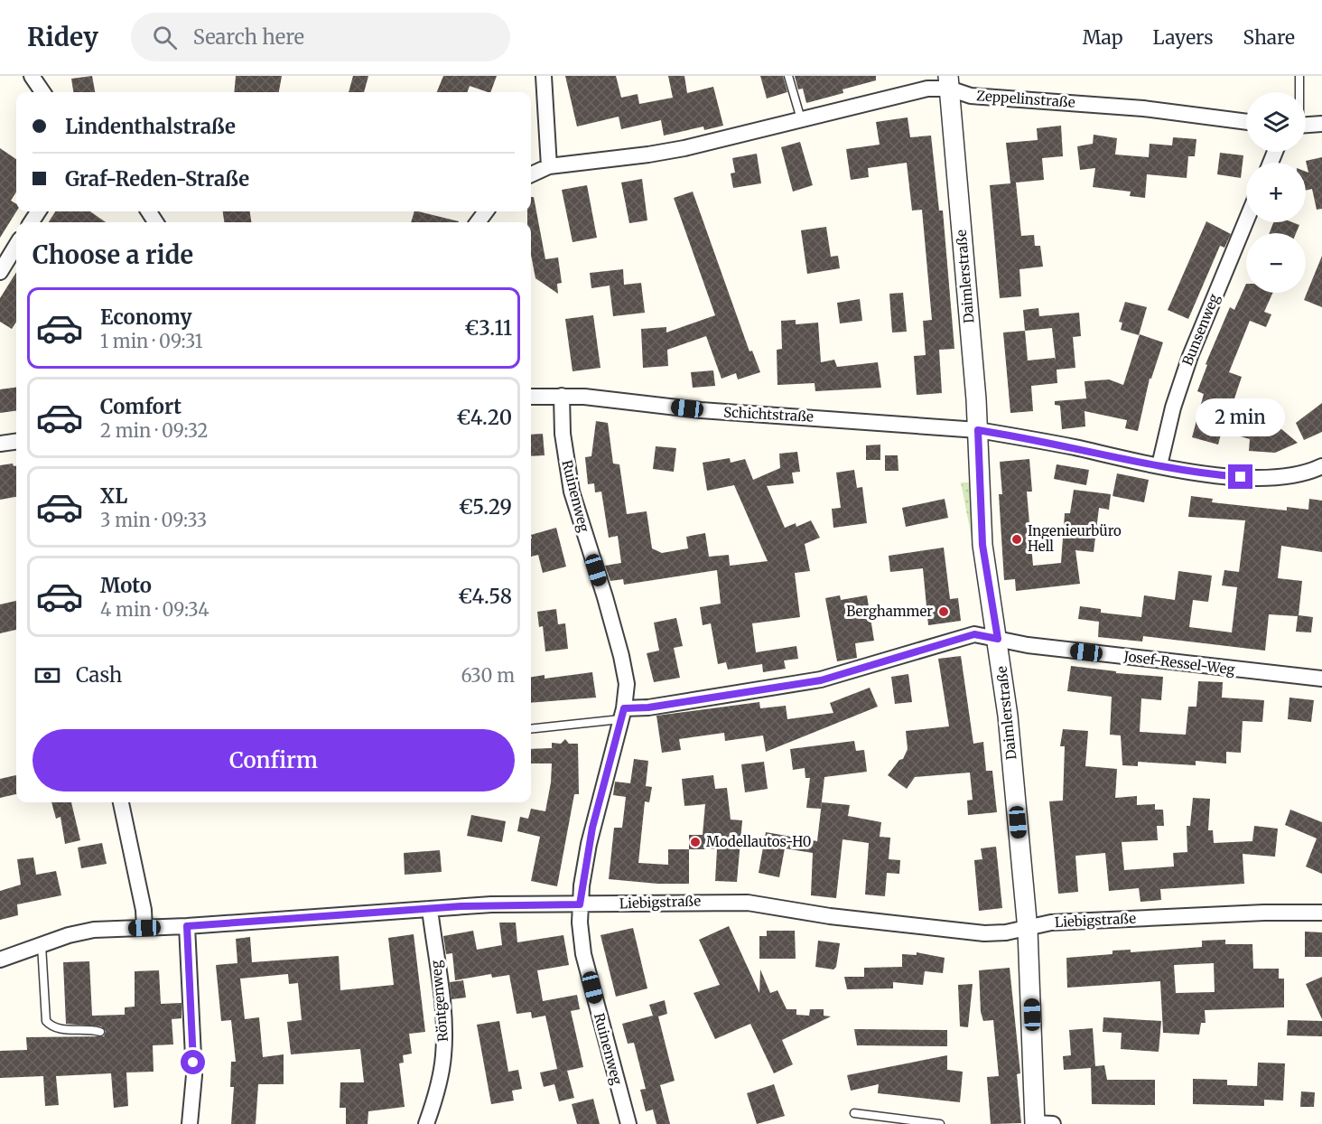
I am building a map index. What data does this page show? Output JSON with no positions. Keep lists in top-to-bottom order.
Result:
{
  "streets": {
    "street": [
      "Zeppelinstraße",
      "Daimlerstraße",
      "Bunsenweg",
      "Schichtstraße",
      "Ruinenweg",
      "Josef-Ressel-Weg",
      "Liebigstraße",
      "Röntgenweg"
    ]
  },
  "crossings": [
    ["Zeppelinstraße", "Daimlerstraße"],
    ["Daimlerstraße", "Schichtstraße"],
    ["Daimlerstraße", "Josef-Ressel-Weg"],
    ["Daimlerstraße", "Liebigstraße"],
    ["Bunsenweg", "Schichtstraße"],
    ["Schichtstraße", "Ruinenweg"],
    ["Ruinenweg", "Josef-Ressel-Weg"],
    ["Ruinenweg", "Liebigstraße"],
    ["Liebigstraße", "Röntgenweg"]
  ],
  "places": ["Ingenieurbüro Hell", "Berghammer", "Modellautos-H0"],
  "page": {
    "header": "Ridey",
    "search": "Search here",
    "nav": ["Map", "Layers", "Share"],
    "map_buttons": ["+", "−"],
    "banner": ["Lindenthalstraße", "Graf-Reden-Straße"],
    "heading": "Choose a ride",
    "list": [
      {
        "name": "Economy",
        "note": "1 min · 09:31",
        "value": "€3.11"
      },
      {
        "name": "Comfort",
        "note": "2 min · 09:32",
        "value": "€4.20"
      },
      {
        "name": "XL",
        "note": "3 min · 09:33",
        "value": "€5.29"
      },
      {
        "name": "Moto",
        "note": "4 min · 09:34",
        "value": "€4.58"
      }
    ],
    "bubble": "2 min",
    "pay": ["Cash", "630 m"],
    "buttons": "Confirm"
  }
}
